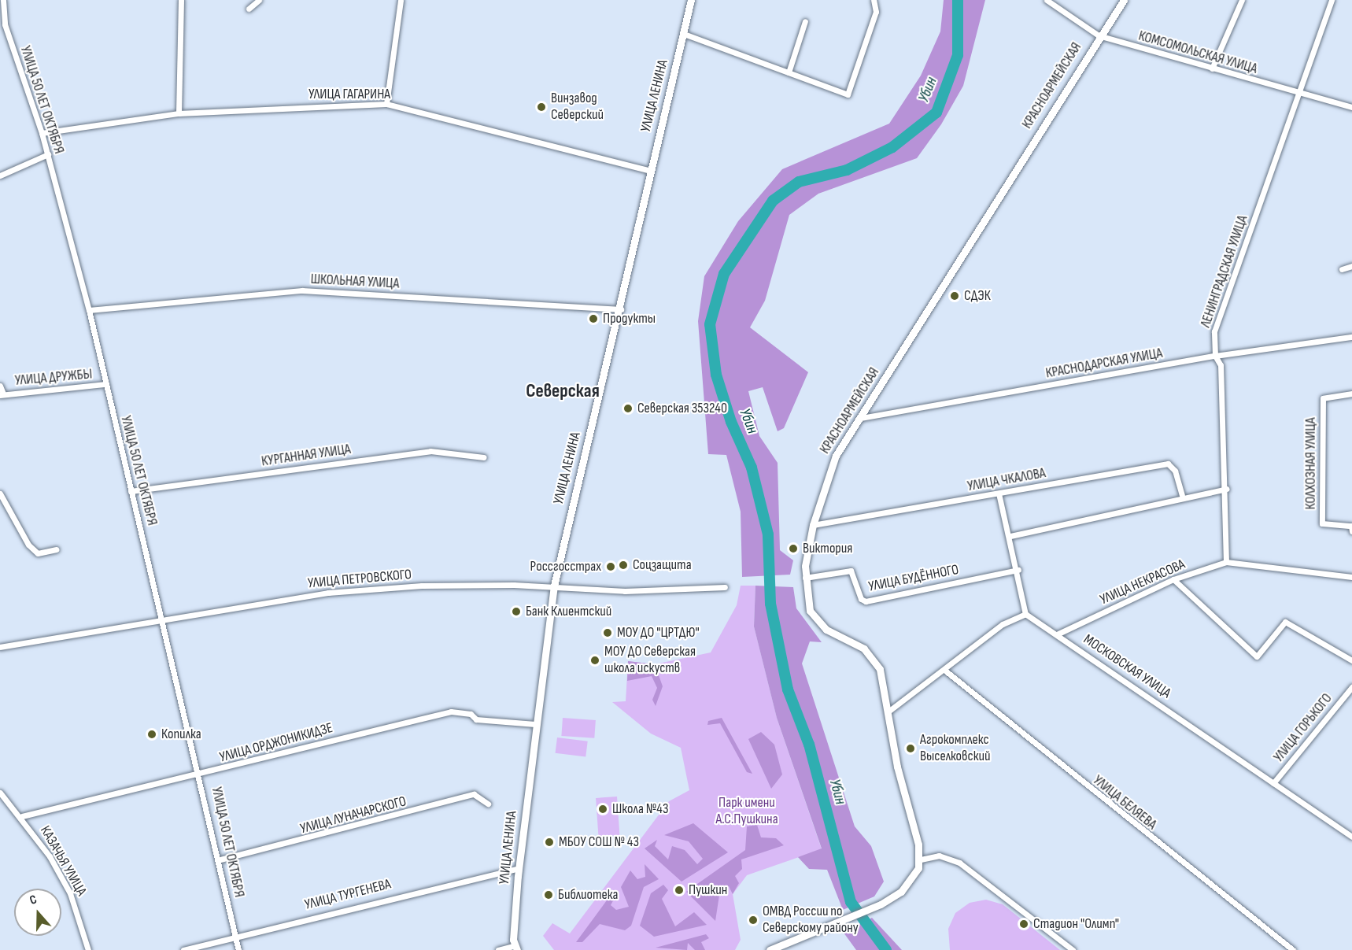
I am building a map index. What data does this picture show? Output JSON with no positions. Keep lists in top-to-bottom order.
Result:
{
  "streets": {
    "street": [
      "КОМСОМОЛЬСКАЯ УЛИЦА",
      "КРАСНОАРМЕЙСКАЯ",
      "УЛИЦА ГАГАРИНА",
      "УЛИЦА ЛЕНИНА",
      "УЛИЦА 50 ЛЕТ ОКТЯБРЯ",
      "ЛЕНИНГРАДСКАЯ УЛИЦА",
      "ШКОЛЬНАЯ УЛИЦА",
      "КРАСНОДАРСКАЯ УЛИЦА",
      "УЛИЦА ДРУЖБЫ",
      "КУРГАННАЯ УЛИЦА",
      "КОЛХОЗНАЯ УЛИЦА",
      "УЛИЦА ЧКАЛОВА",
      "УЛИЦА БУДЁННОГО",
      "УЛИЦА ПЕТРОВСКОГО",
      "УЛИЦА НЕКРАСОВА",
      "МОСКОВСКАЯ УЛИЦА",
      "УЛИЦА ГОРЬКОГО",
      "УЛИЦА ОРДЖОНИКИДЗЕ",
      "УЛИЦА БЕЛЯЕВА",
      "УЛИЦА ЛУНАЧАРСКОГО",
      "КАЗАЧЬЯ УЛИЦА",
      "УЛИЦА ТУРГЕНЕВА"
    ]
  },
  "crossings": [
    ["КОМСОМОЛЬСКАЯ УЛИЦА", "КРАСНОАРМЕЙСКАЯ"],
    ["КОМСОМОЛЬСКАЯ УЛИЦА", "ЛЕНИНГРАДСКАЯ УЛИЦА"],
    ["КРАСНОАРМЕЙСКАЯ", "КРАСНОДАРСКАЯ УЛИЦА"],
    ["КРАСНОАРМЕЙСКАЯ", "УЛИЦА ЧКАЛОВА"],
    ["КРАСНОАРМЕЙСКАЯ", "УЛИЦА БУДЁННОГО"],
    ["УЛИЦА ГАГАРИНА", "УЛИЦА ЛЕНИНА"],
    ["УЛИЦА ГАГАРИНА", "УЛИЦА 50 ЛЕТ ОКТЯБРЯ"],
    ["УЛИЦА ЛЕНИНА", "ШКОЛЬНАЯ УЛИЦА"],
    ["УЛИЦА ЛЕНИНА", "УЛИЦА ПЕТРОВСКОГО"],
    ["УЛИЦА ЛЕНИНА", "УЛИЦА ОРДЖОНИКИДЗЕ"],
    ["УЛИЦА ЛЕНИНА", "УЛИЦА ТУРГЕНЕВА"],
    ["УЛИЦА 50 ЛЕТ ОКТЯБРЯ", "ШКОЛЬНАЯ УЛИЦА"],
    ["УЛИЦА 50 ЛЕТ ОКТЯБРЯ", "УЛИЦА ДРУЖБЫ"],
    ["УЛИЦА 50 ЛЕТ ОКТЯБРЯ", "КУРГАННАЯ УЛИЦА"],
    ["УЛИЦА 50 ЛЕТ ОКТЯБРЯ", "УЛИЦА ПЕТРОВСКОГО"],
    ["УЛИЦА 50 ЛЕТ ОКТЯБРЯ", "УЛИЦА ОРДЖОНИКИДЗЕ"],
    ["УЛИЦА 50 ЛЕТ ОКТЯБРЯ", "УЛИЦА ЛУНАЧАРСКОГО"],
    ["УЛИЦА 50 ЛЕТ ОКТЯБРЯ", "УЛИЦА ТУРГЕНЕВА"],
    ["ЛЕНИНГРАДСКАЯ УЛИЦА", "КРАСНОДАРСКАЯ УЛИЦА"],
    ["ЛЕНИНГРАДСКАЯ УЛИЦА", "УЛИЦА НЕКРАСОВА"],
    ["УЛИЦА НЕКРАСОВА", "МОСКОВСКАЯ УЛИЦА"],
    ["МОСКОВСКАЯ УЛИЦА", "УЛИЦА ГОРЬКОГО"],
    ["УЛИЦА ОРДЖОНИКИДЗЕ", "КАЗАЧЬЯ УЛИЦА"]
  ],
  "districts": ["Северская"],
  "water": ["Убин"],
  "parks": ["Парк имени А.С.Пушкина"],
  "places": [
    "Винзавод Северский",
    "СДЭК",
    "Продукты",
    "Северская 353240",
    "Виктория",
    "Соцзащита",
    "Россгосстрах",
    "Банк Клиентский",
    "МОУ ДО \"ЦРТДЮ\"",
    "МОУ ДО Северская школа искуств",
    "Копилка",
    "Агрокомплекс Выселковский",
    "Школа №43",
    "МБОУ СОШ № 43",
    "Пушкин",
    "Библиотека",
    "ОМВД России по Северскому району",
    "Стадион \"Олимп\""
  ],
  "north": "top"
}
